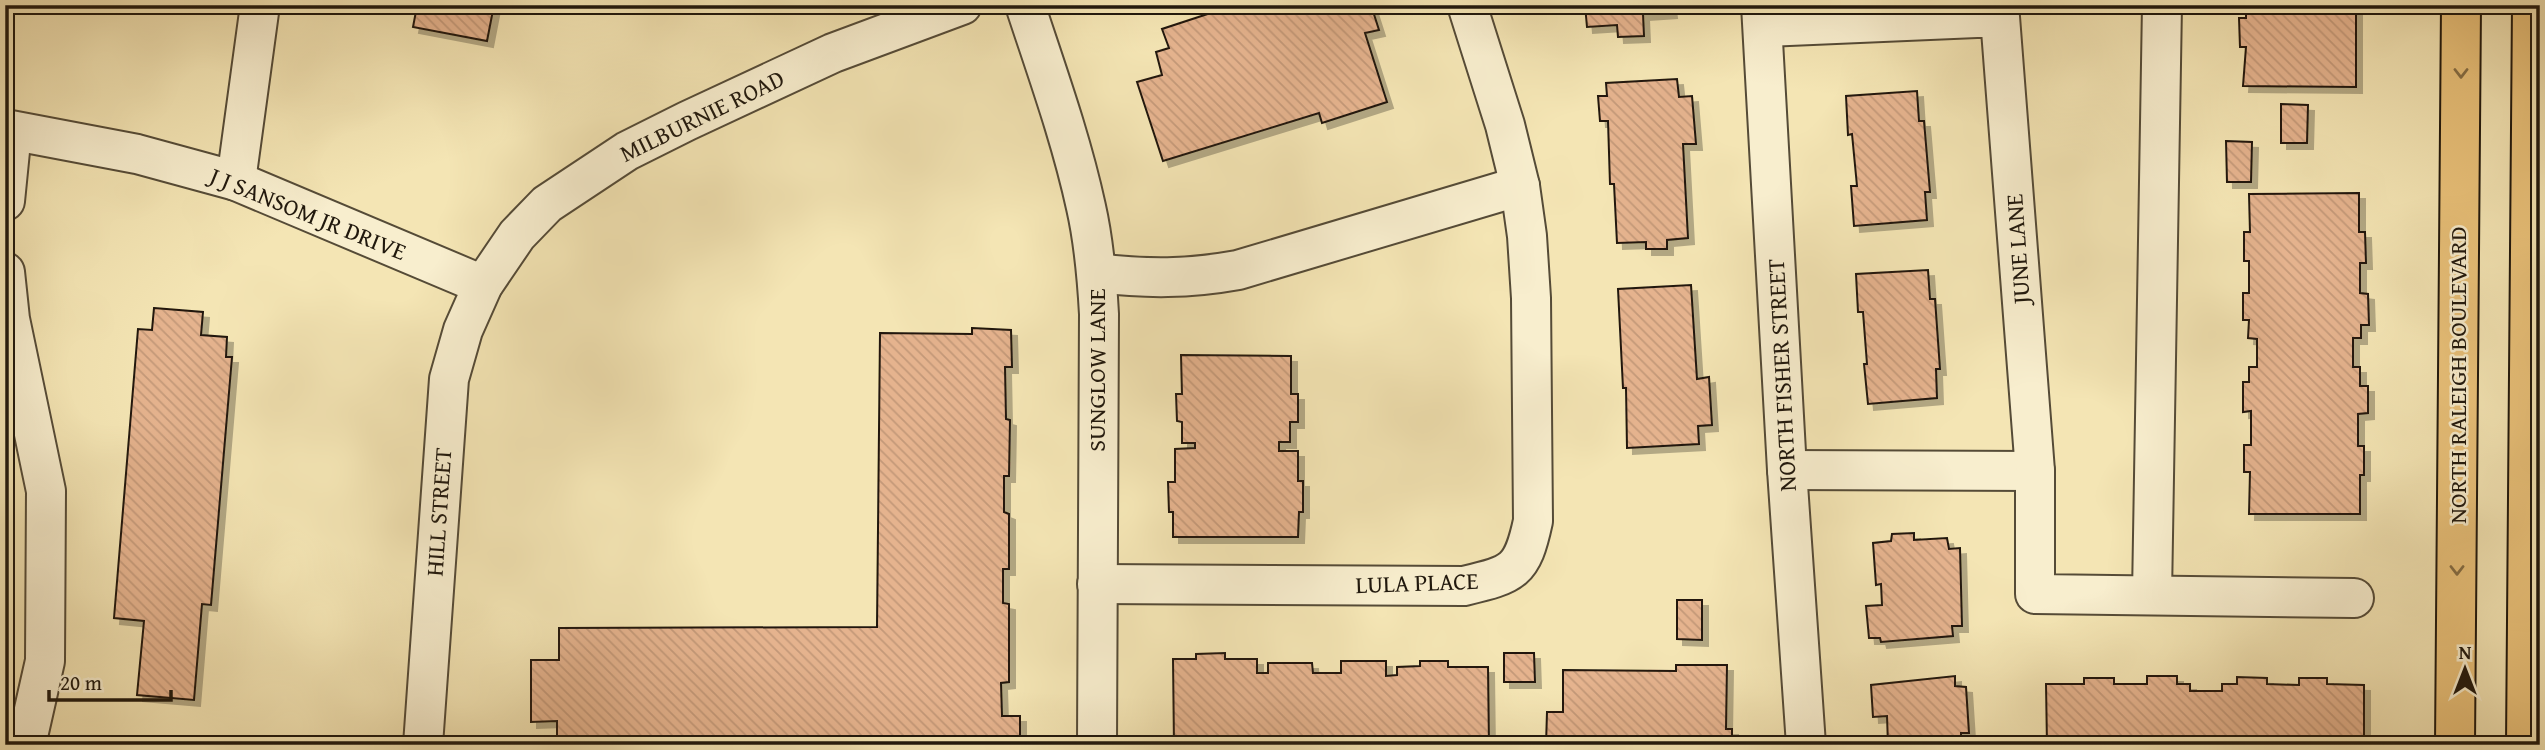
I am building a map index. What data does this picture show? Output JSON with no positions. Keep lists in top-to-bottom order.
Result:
{
  "streets": {
    "main road": ["NORTH RALEIGH BOULEVARD"],
    "street": [
      "MILBURNIE ROAD",
      "J J SANSOM JR DRIVE",
      "JUNE LANE",
      "SUNGLOW LANE",
      "NORTH FISHER STREET",
      "HILL STREET",
      "LULA PLACE"
    ]
  },
  "crossings": [
    ["MILBURNIE ROAD", "J J SANSOM JR DRIVE"],
    ["MILBURNIE ROAD", "HILL STREET"],
    ["J J SANSOM JR DRIVE", "HILL STREET"],
    ["JUNE LANE", "NORTH FISHER STREET"],
    ["SUNGLOW LANE", "LULA PLACE"]
  ],
  "scale_bar": "20 m",
  "north": "top"
}
